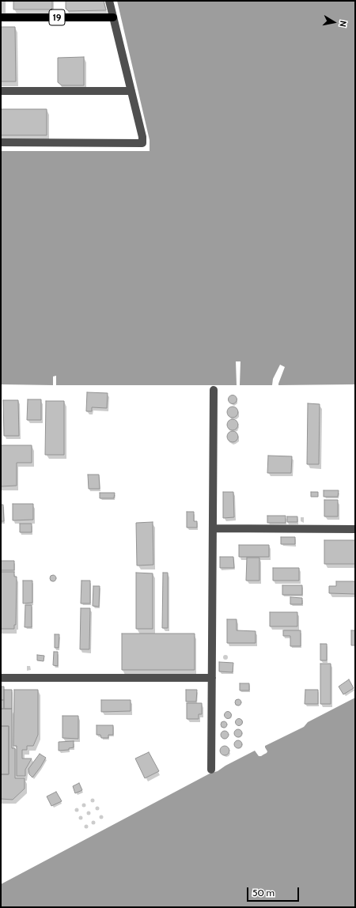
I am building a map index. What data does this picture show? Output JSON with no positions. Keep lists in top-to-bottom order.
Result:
{
  "streets": {
    "main road": ["19"]
  },
  "scale_bar": "50 m",
  "north": "right"
}
